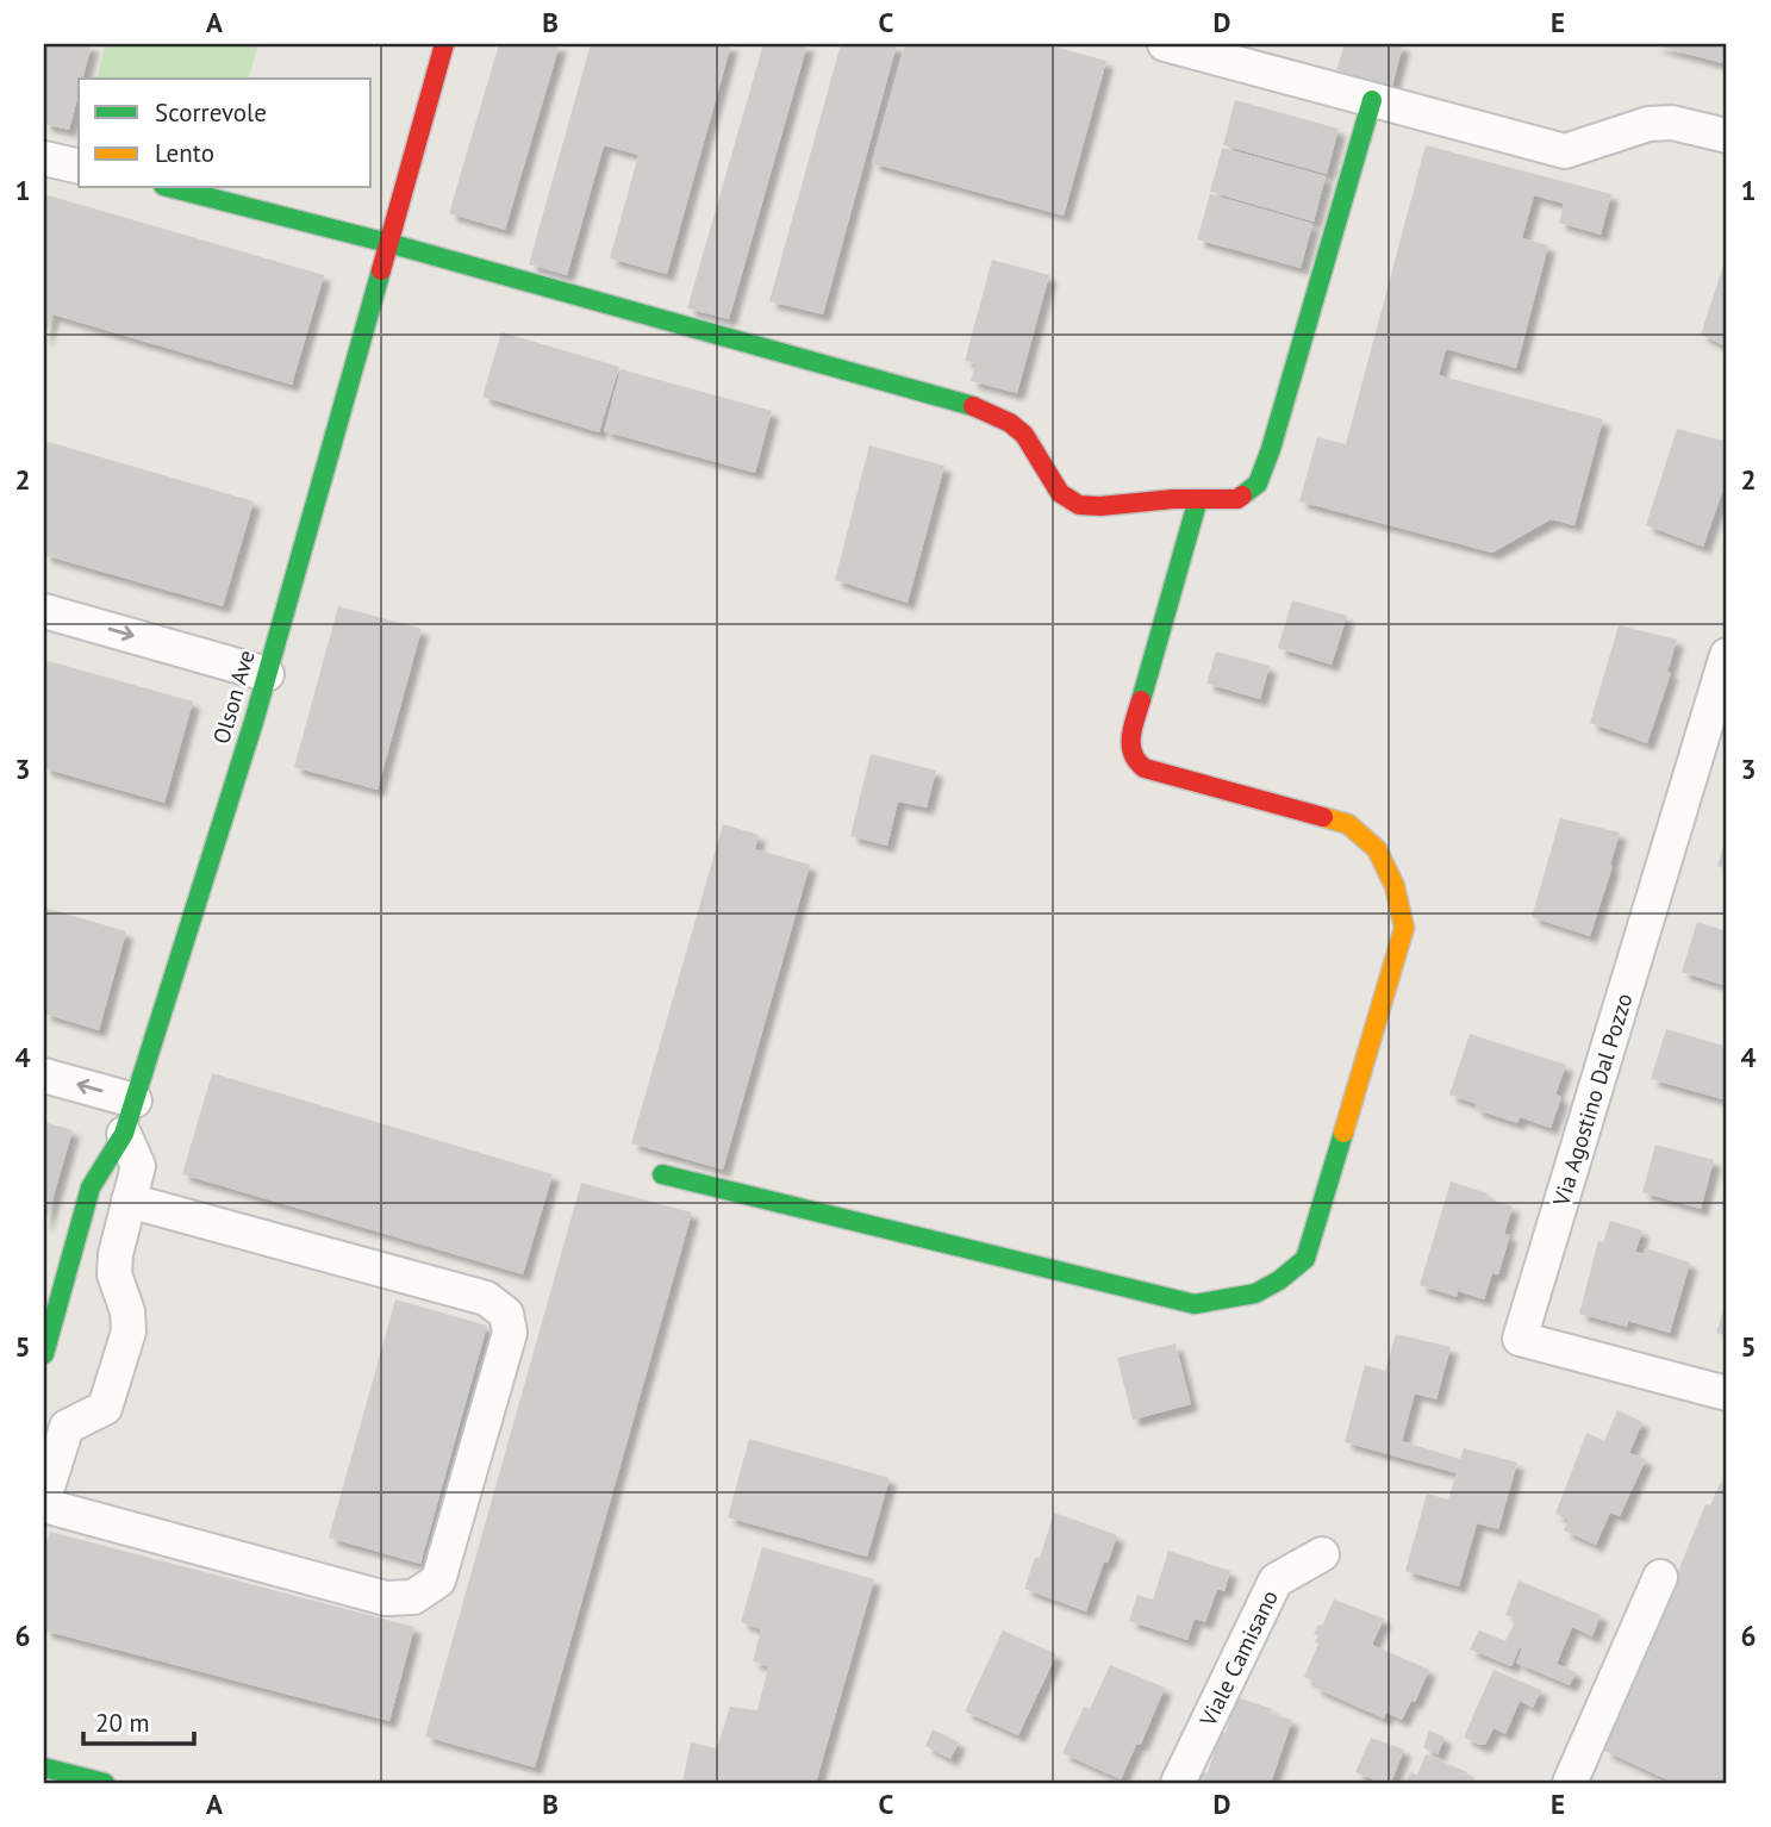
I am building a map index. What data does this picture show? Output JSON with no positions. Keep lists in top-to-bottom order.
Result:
{
  "streets": {
    "street": ["Olson Ave", "Via Agostino Dal Pozzo", "Viale Camisano"]
  },
  "legend": ["Scorrevole", "Lento"],
  "scale_bar": "20 m",
  "grid": {
    "columns": [
      "A",
      "B",
      "C",
      "D",
      "E"
    ],
    "rows": [
      "1",
      "2",
      "3",
      "4",
      "5",
      "6"
    ]
  }
}
